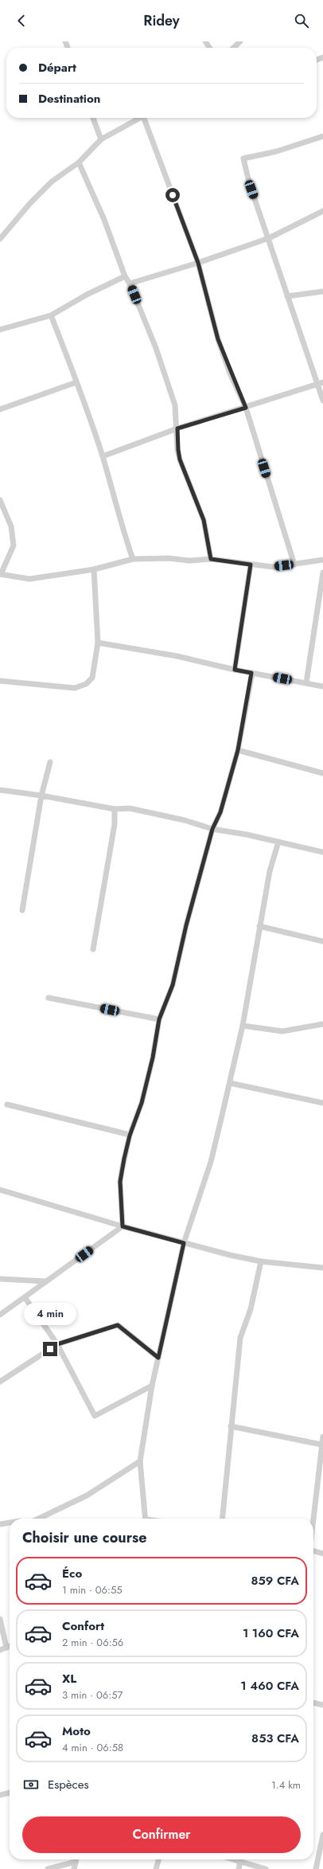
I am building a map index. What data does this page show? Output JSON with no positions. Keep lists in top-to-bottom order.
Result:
{
  "page": {
    "header": "Ridey",
    "banner": ["Départ", "Destination"],
    "bubble": "4 min",
    "heading": "Choisir une course",
    "list": [
      {
        "name": "Éco",
        "note": "1 min · 06:55",
        "value": "859 CFA"
      },
      {
        "name": "Confort",
        "note": "2 min · 06:56",
        "value": "1 160 CFA"
      },
      {
        "name": "XL",
        "note": "3 min · 06:57",
        "value": "1 460 CFA"
      },
      {
        "name": "Moto",
        "note": "4 min · 06:58",
        "value": "853 CFA"
      }
    ],
    "pay": ["Espèces", "1.4 km"],
    "buttons": "Confirmer"
  }
}
